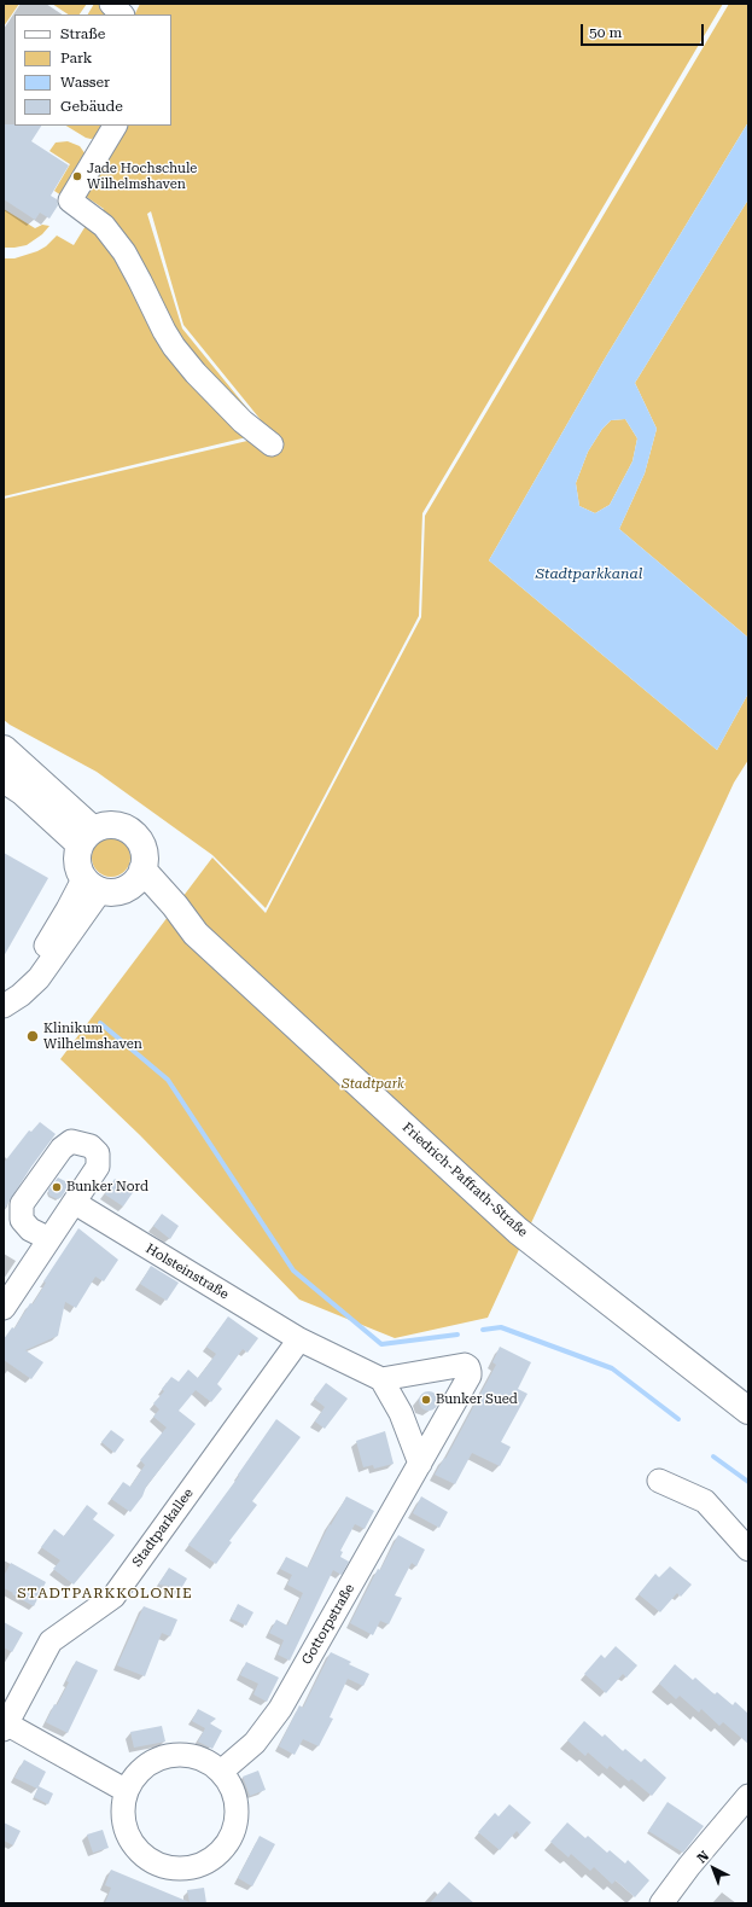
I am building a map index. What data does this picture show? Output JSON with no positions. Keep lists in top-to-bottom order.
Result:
{
  "streets": {
    "main road": ["Friedrich-Paffrath-Straße"],
    "street": ["Holsteinstraße", "Stadtparkallee", "Gottorpstraße"]
  },
  "crossings": [
    ["Holsteinstraße", "Stadtparkallee"]
  ],
  "districts": ["STADTPARKKOLONIE"],
  "water": ["Stadtparkkanal"],
  "parks": ["Stadtpark"],
  "places": [
    "Jade Hochschule Wilhelmshaven",
    "Klinikum Wilhelmshaven",
    "Bunker Nord",
    "Bunker Sued"
  ],
  "legend": [
    "Straße",
    "Park",
    "Wasser",
    "Gebäude"
  ],
  "scale_bar": "50 m",
  "north": "top left"
}
